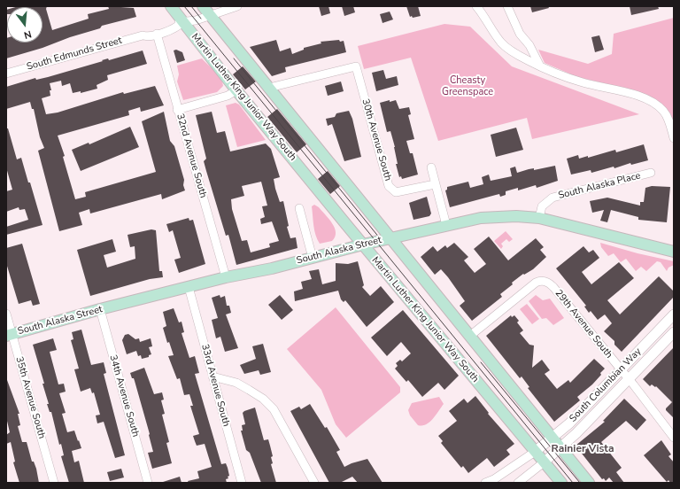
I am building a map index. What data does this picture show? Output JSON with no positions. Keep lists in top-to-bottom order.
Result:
{
  "streets": {
    "main road": ["Martin Luther King Junior Way South", "South Alaska Street"],
    "street": [
      "South Edmunds Street",
      "30th Avenue South",
      "32nd Avenue South",
      "South Alaska Place",
      "29th Avenue South",
      "33rd Avenue South",
      "South Columbian Way",
      "34th Avenue South",
      "35th Avenue South"
    ]
  },
  "crossings": [
    ["South Edmunds Street", "Martin Luther King Junior Way South"],
    ["South Edmunds Street", "32nd Avenue South"],
    ["Martin Luther King Junior Way South", "South Alaska Street"],
    ["Martin Luther King Junior Way South", "South Columbian Way"],
    ["32nd Avenue South", "South Alaska Street"],
    ["South Alaska Place", "South Alaska Street"],
    ["South Alaska Street", "33rd Avenue South"],
    ["South Alaska Street", "34th Avenue South"],
    ["South Alaska Street", "35th Avenue South"],
    ["29th Avenue South", "South Columbian Way"]
  ],
  "districts": ["Rainier Vista"],
  "parks": ["Cheasty Greenspace"],
  "north": "bottom"
}
